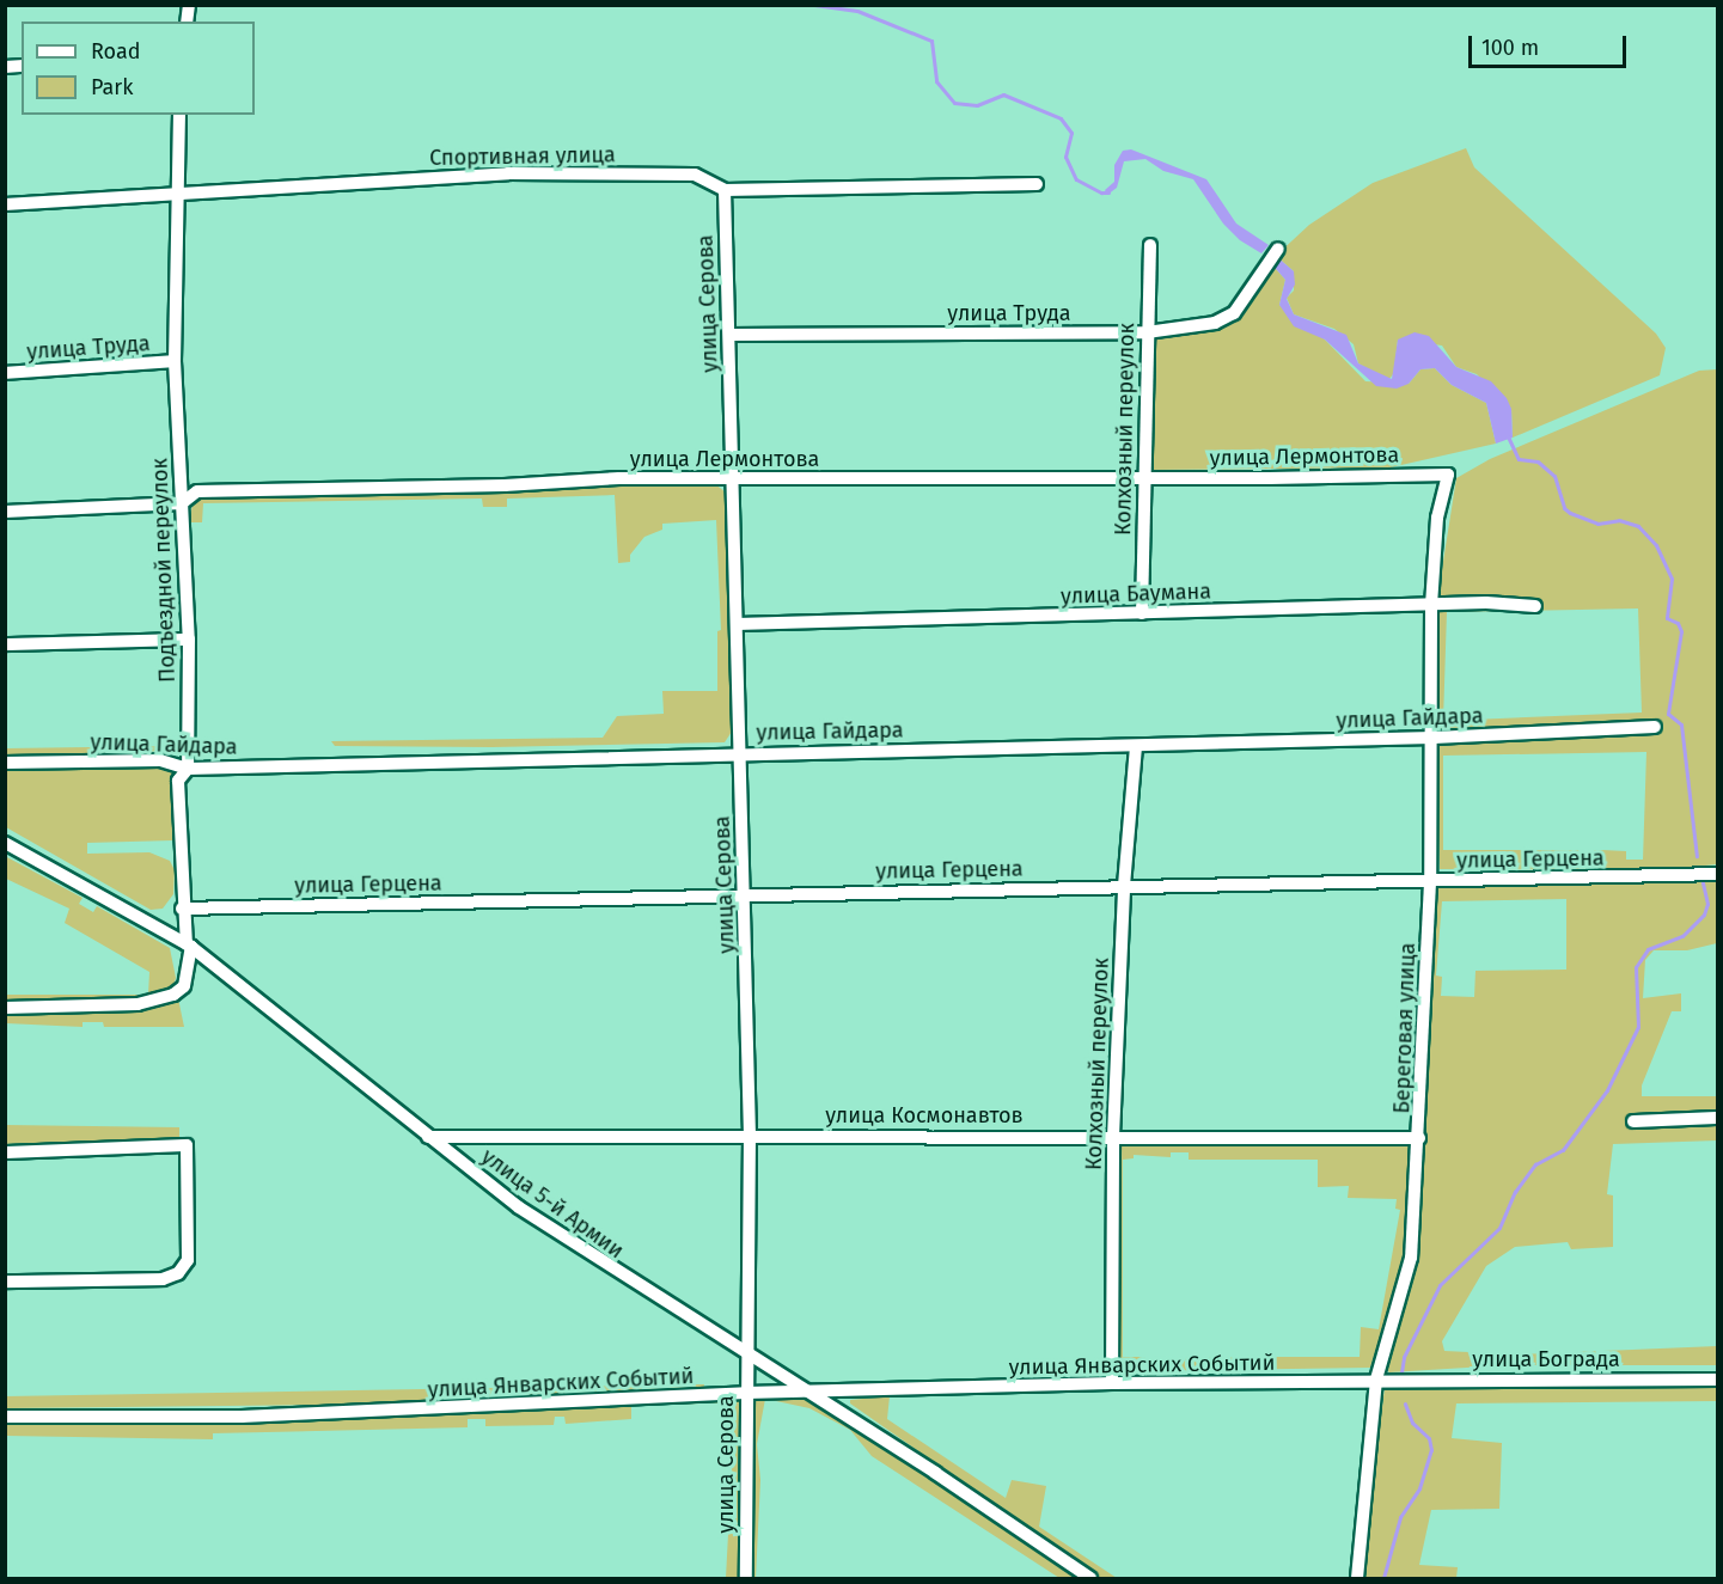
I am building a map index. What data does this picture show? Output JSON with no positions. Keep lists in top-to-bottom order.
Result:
{
  "streets": {
    "street": [
      "Спортивная улица",
      "улица Серова",
      "улица Труда",
      "Колхозный переулок",
      "улица Лермонтова",
      "Подъездной переулок",
      "улица Баумана",
      "улица Гайдара",
      "улица Герцена",
      "Береговая улица",
      "улица Космонавтов",
      "улица 5-й Армии",
      "улица Бограда",
      "улица Январских Событий"
    ]
  },
  "crossings": [
    ["Спортивная улица", "улица Серова"],
    ["Спортивная улица", "Подъездной переулок"],
    ["улица Серова", "улица Труда"],
    ["улица Серова", "улица Лермонтова"],
    ["улица Серова", "улица Баумана"],
    ["улица Серова", "улица Гайдара"],
    ["улица Серова", "улица Герцена"],
    ["улица Серова", "улица Космонавтов"],
    ["улица Серова", "улица 5-й Армии"],
    ["улица Серова", "улица Январских Событий"],
    ["улица Труда", "Колхозный переулок"],
    ["улица Труда", "Подъездной переулок"],
    ["Колхозный переулок", "улица Лермонтова"],
    ["Колхозный переулок", "улица Баумана"],
    ["Колхозный переулок", "улица Гайдара"],
    ["Колхозный переулок", "улица Герцена"],
    ["Колхозный переулок", "улица Космонавтов"],
    ["Колхозный переулок", "улица Январских Событий"],
    ["улица Лермонтова", "Подъездной переулок"],
    ["улица Лермонтова", "Береговая улица"],
    ["Подъездной переулок", "улица Гайдара"],
    ["Подъездной переулок", "улица Герцена"],
    ["Подъездной переулок", "улица 5-й Армии"],
    ["улица Баумана", "Береговая улица"],
    ["улица Гайдара", "Береговая улица"],
    ["улица Герцена", "Береговая улица"],
    ["Береговая улица", "улица Космонавтов"],
    ["Береговая улица", "улица Бограда"],
    ["Береговая улица", "улица Январских Событий"],
    ["улица Космонавтов", "улица 5-й Армии"],
    ["улица 5-й Армии", "улица Январских Событий"],
    ["улица Бограда", "улица Январских Событий"]
  ],
  "legend": ["Road", "Park"],
  "scale_bar": "100 m"
}
